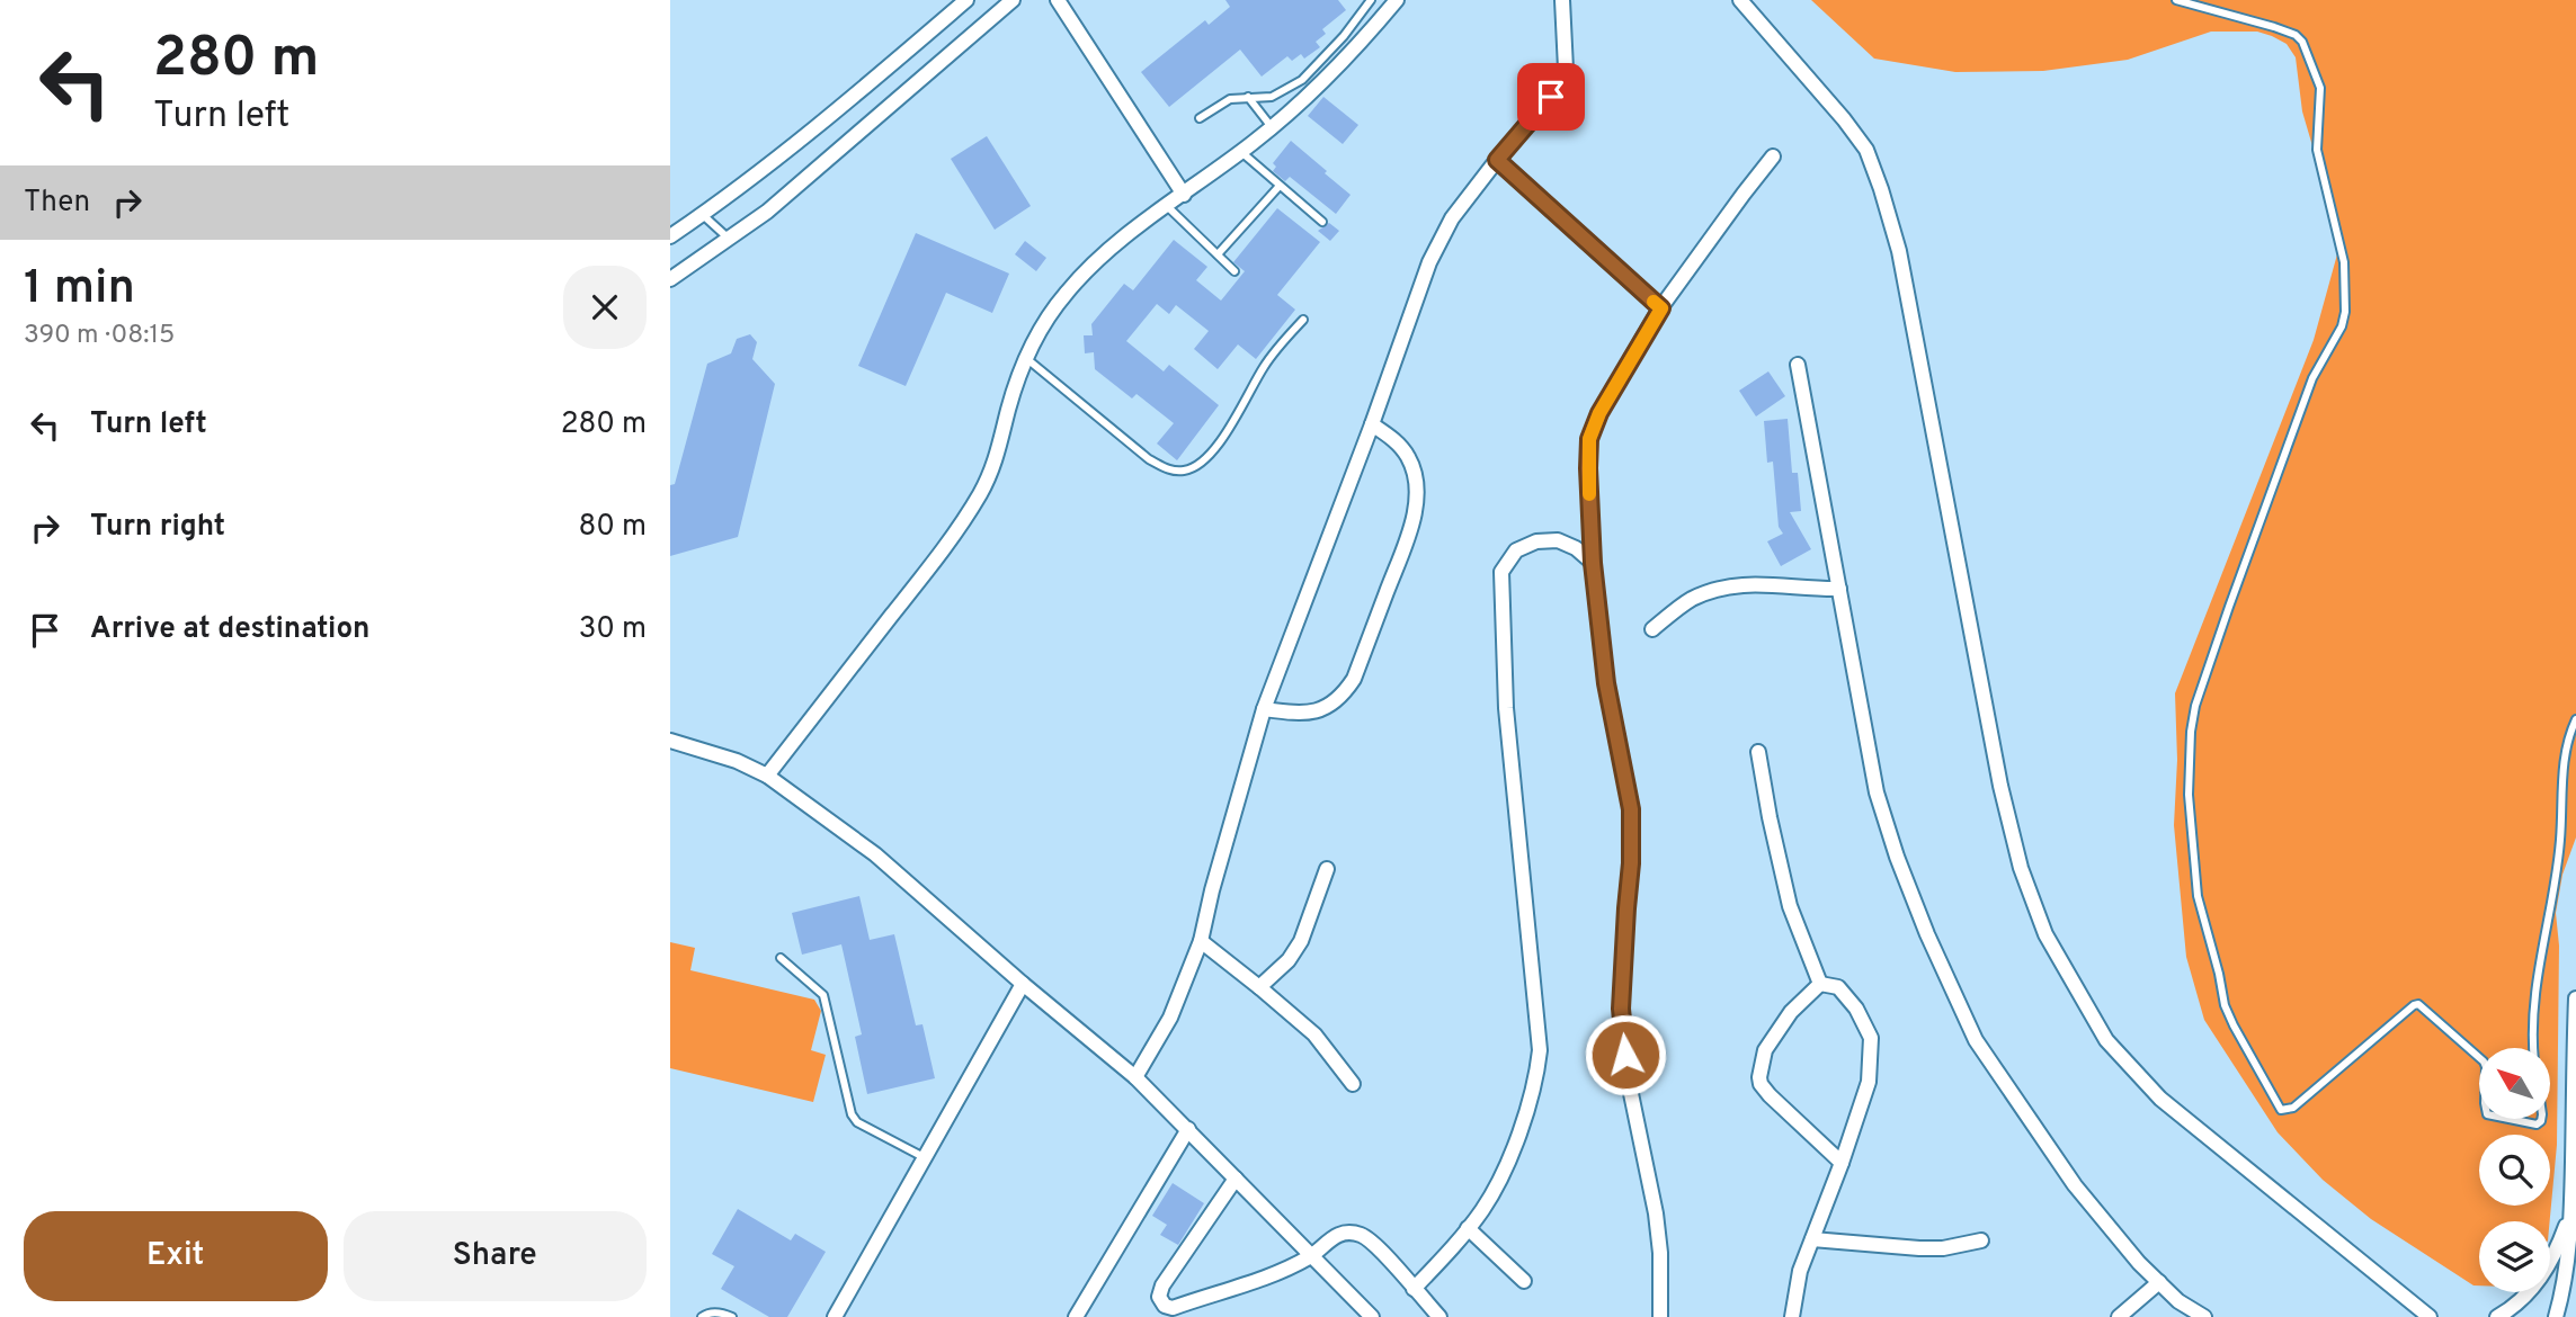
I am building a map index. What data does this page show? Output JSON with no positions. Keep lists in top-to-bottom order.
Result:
{
  "north": "top left",
  "page": {
    "turn": ["280 m", "Turn left"],
    "then": "Then",
    "heading": ["1 min", "390 m · 08:15"],
    "list": [
      {
        "name": "Turn left",
        "value": "280 m"
      },
      {
        "name": "Turn right",
        "value": "80 m"
      },
      {
        "name": "Arrive at destination",
        "value": "30 m"
      }
    ],
    "buttons": ["Exit", "Share"]
  }
}
